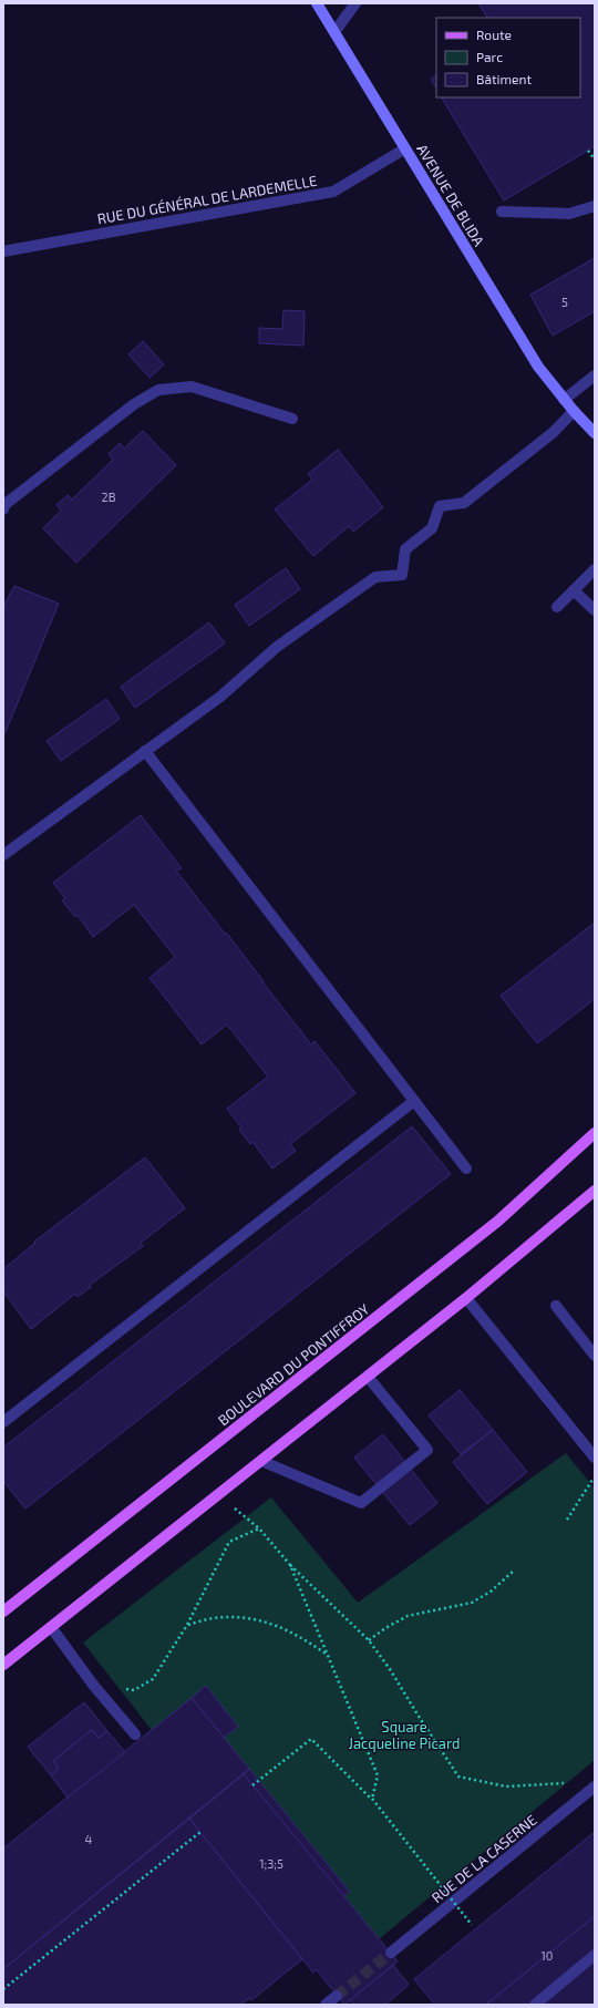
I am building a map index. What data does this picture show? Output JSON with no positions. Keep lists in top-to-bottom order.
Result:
{
  "streets": {
    "main road": ["AVENUE DE BLIDA", "BOULEVARD DU PONTIFFROY"],
    "street": ["RUE DU GÉNÉRAL DE LARDEMELLE", "RUE DE LA CASERNE"]
  },
  "crossings": [
    ["AVENUE DE BLIDA", "RUE DU GÉNÉRAL DE LARDEMELLE"]
  ],
  "parks": ["Square Jacqueline Picard"],
  "house_numbers": [
    "5",
    "2B",
    "4",
    "1;3;5",
    "10"
  ],
  "legend": ["Route", "Parc", "Bâtiment"]
}
